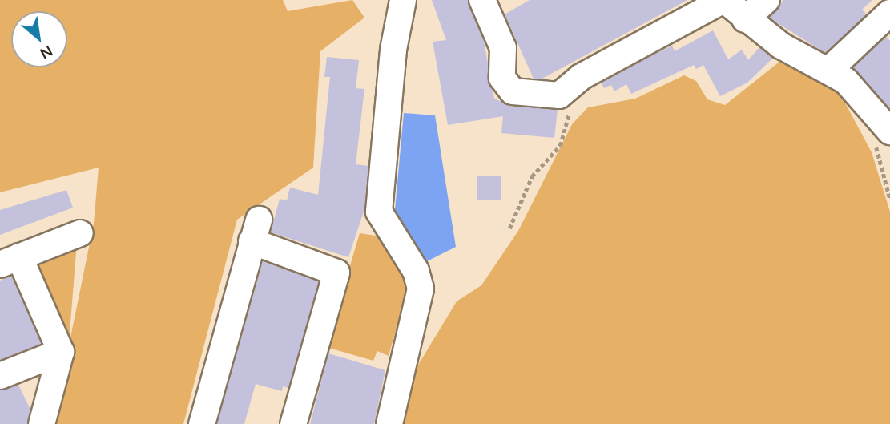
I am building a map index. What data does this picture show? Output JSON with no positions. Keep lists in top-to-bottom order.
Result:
{
  "north": "bottom right"
}
